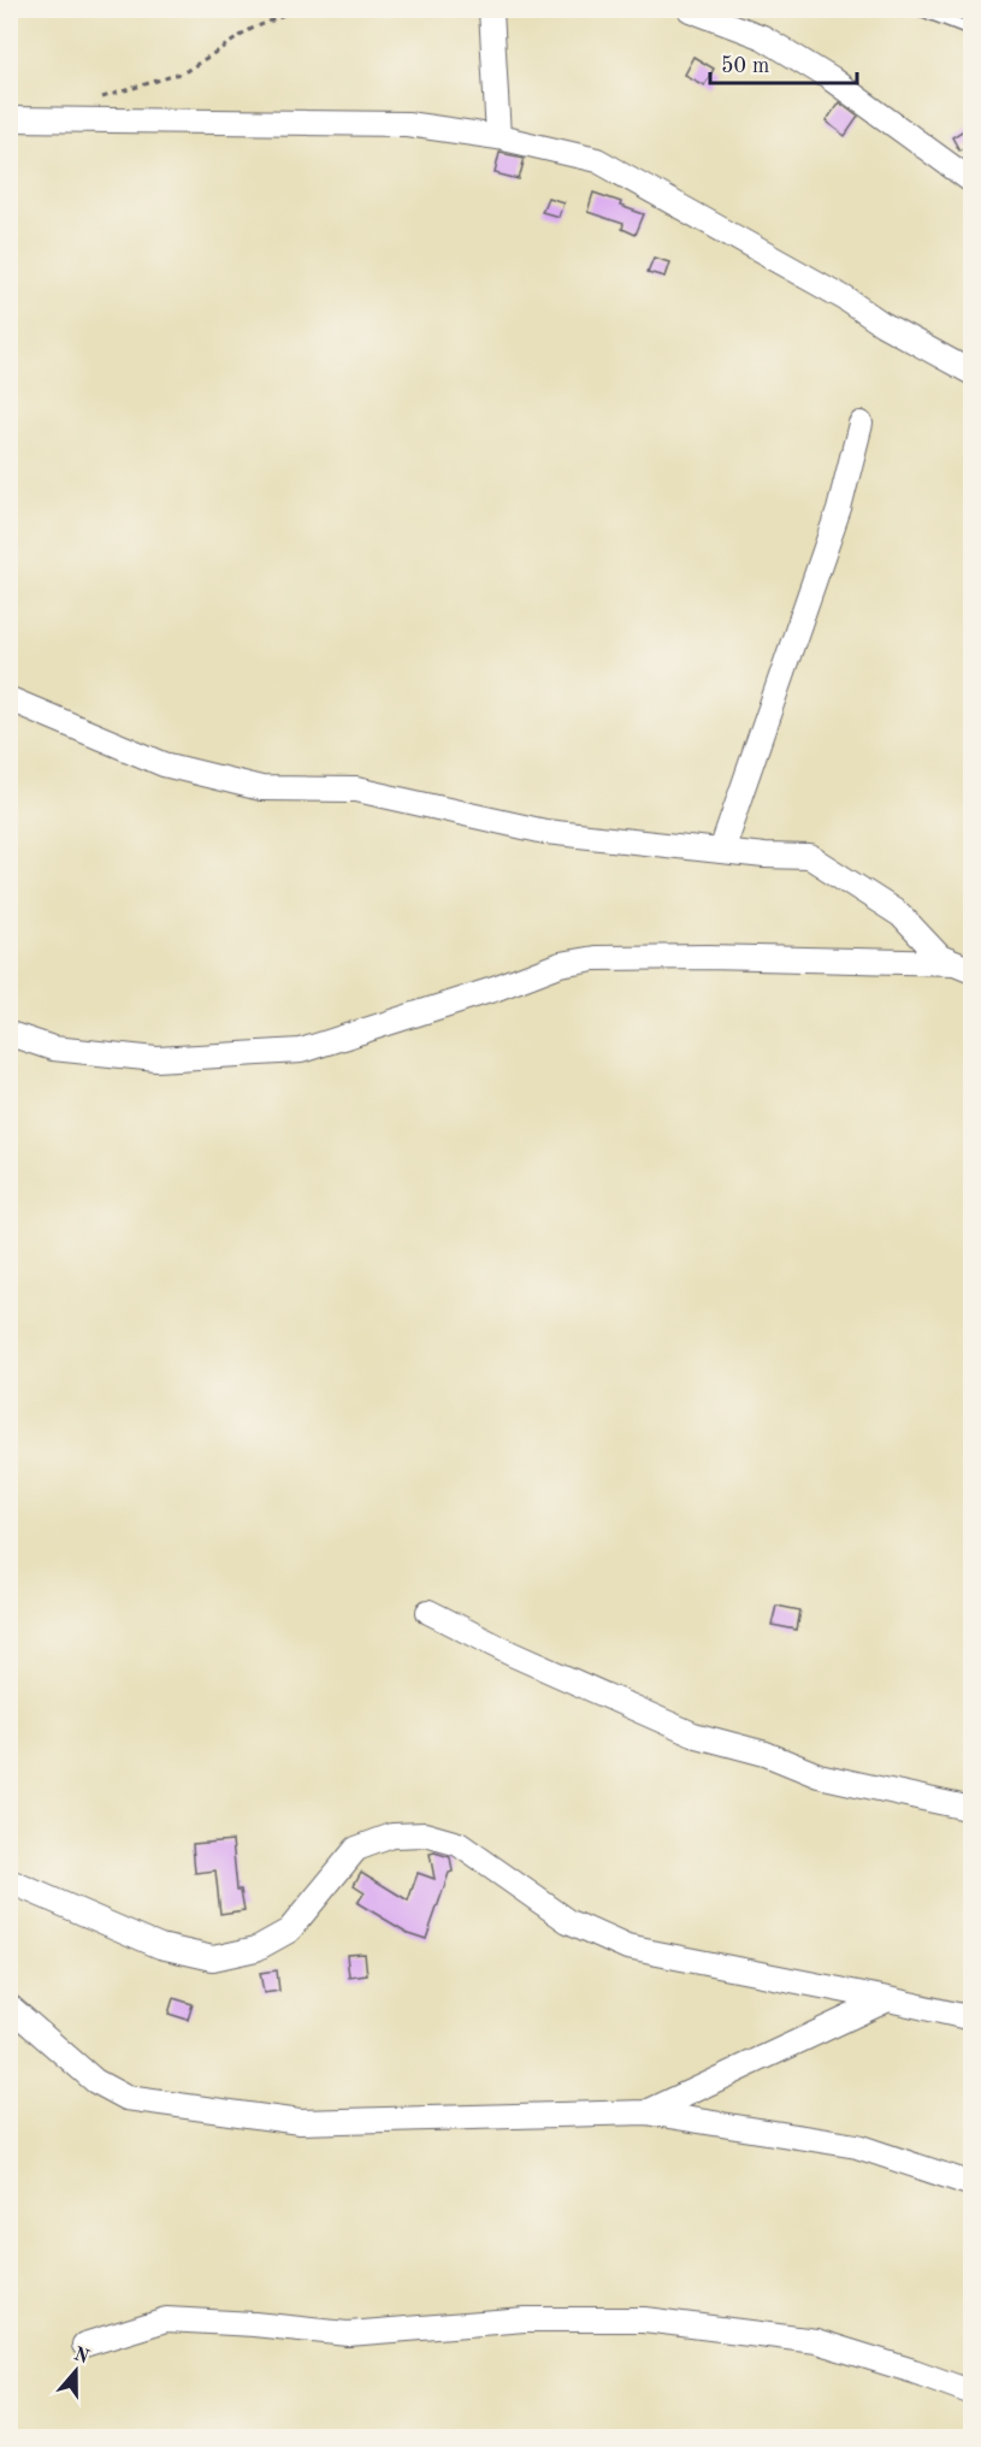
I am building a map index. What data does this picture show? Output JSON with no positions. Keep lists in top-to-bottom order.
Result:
{
  "scale_bar": "50 m",
  "north": "top"
}
